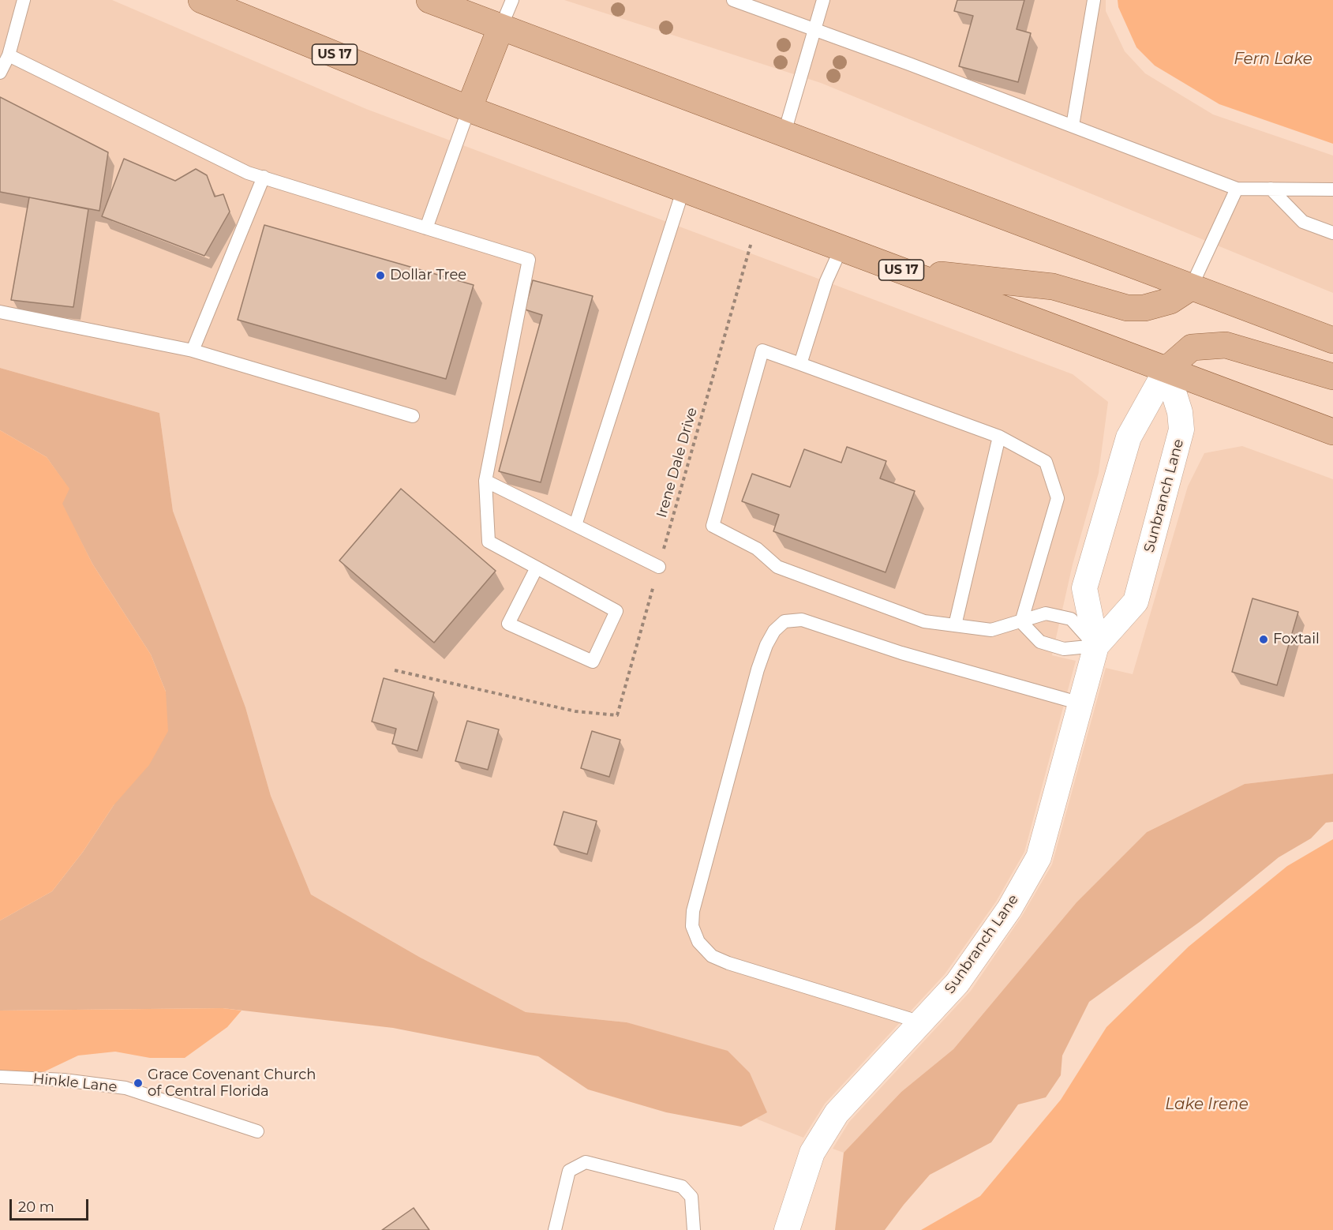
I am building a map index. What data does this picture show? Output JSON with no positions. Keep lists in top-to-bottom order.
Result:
{
  "streets": {
    "main road": ["US 17"],
    "street": ["Sunbranch Lane"],
    "lane": ["Hinkle Lane"],
    "path": ["Irene Dale Drive"]
  },
  "crossings": [
    ["US 17", "Irene Dale Drive"],
    ["US 17", "Sunbranch Lane"]
  ],
  "water": ["Fern Lake", "Lake Irene"],
  "places": ["Dollar Tree", "Foxtail", "Grace Covenant Church of Central Florida"],
  "scale_bar": "20 m"
}
